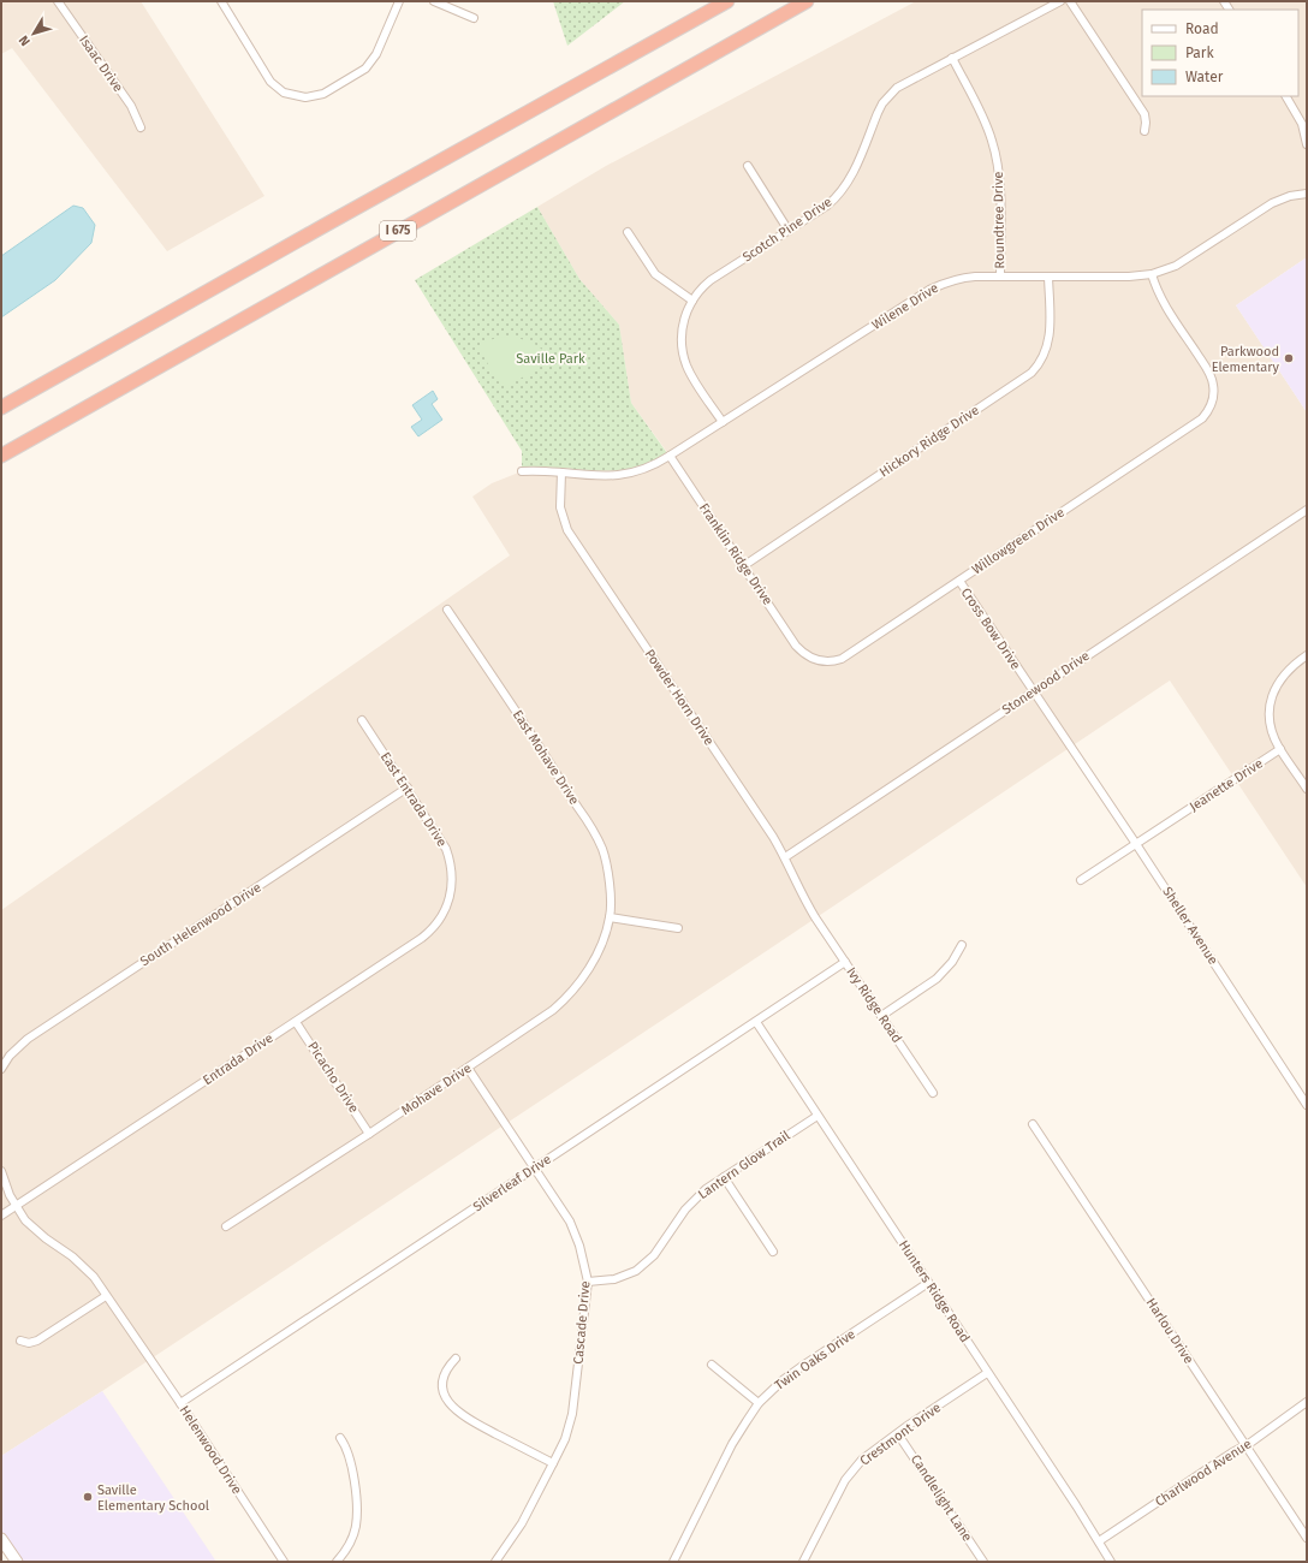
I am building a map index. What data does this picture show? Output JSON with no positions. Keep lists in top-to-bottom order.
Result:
{
  "streets": {
    "highway": ["I 675"],
    "street": [
      "Isaac Drive",
      "Roundtree Drive",
      "Scotch Pine Drive",
      "Wilene Drive",
      "Hickory Ridge Drive",
      "Willowgreen Drive",
      "Franklin Ridge Drive",
      "Cross Bow Drive",
      "Stonewood Drive",
      "Powder Horn Drive",
      "East Mohave Drive",
      "Jeanette Drive",
      "East Entrada Drive",
      "South Helenwood Drive",
      "Sheller Avenue",
      "Ivy Ridge Road",
      "Entrada Drive",
      "Picacho Drive",
      "Mohave Drive",
      "Lantern Glow Trail",
      "Silverleaf Drive",
      "Hunters Ridge Road",
      "Cascade Drive",
      "Harlou Drive",
      "Twin Oaks Drive",
      "Crestmont Drive",
      "Helenwood Drive",
      "Charlwood Avenue",
      "Candlelight Lane"
    ]
  },
  "crossings": [
    ["Roundtree Drive", "Scotch Pine Drive"],
    ["Roundtree Drive", "Wilene Drive"],
    ["Scotch Pine Drive", "Wilene Drive"],
    ["Wilene Drive", "Hickory Ridge Drive"],
    ["Wilene Drive", "Willowgreen Drive"],
    ["Wilene Drive", "Franklin Ridge Drive"],
    ["Wilene Drive", "Powder Horn Drive"],
    ["Hickory Ridge Drive", "Franklin Ridge Drive"],
    ["Willowgreen Drive", "Franklin Ridge Drive"],
    ["Willowgreen Drive", "Cross Bow Drive"],
    ["Cross Bow Drive", "Stonewood Drive"],
    ["Cross Bow Drive", "Sheller Avenue"],
    ["Stonewood Drive", "Powder Horn Drive"],
    ["Powder Horn Drive", "Ivy Ridge Road"],
    ["East Mohave Drive", "Mohave Drive"],
    ["Jeanette Drive", "Sheller Avenue"],
    ["East Entrada Drive", "South Helenwood Drive"],
    ["East Entrada Drive", "Entrada Drive"],
    ["Ivy Ridge Road", "Silverleaf Drive"],
    ["Entrada Drive", "Picacho Drive"],
    ["Entrada Drive", "Helenwood Drive"],
    ["Picacho Drive", "Mohave Drive"],
    ["Mohave Drive", "Cascade Drive"],
    ["Lantern Glow Trail", "Hunters Ridge Road"],
    ["Lantern Glow Trail", "Cascade Drive"],
    ["Silverleaf Drive", "Hunters Ridge Road"],
    ["Silverleaf Drive", "Cascade Drive"],
    ["Silverleaf Drive", "Helenwood Drive"],
    ["Hunters Ridge Road", "Twin Oaks Drive"],
    ["Hunters Ridge Road", "Crestmont Drive"],
    ["Hunters Ridge Road", "Charlwood Avenue"],
    ["Harlou Drive", "Charlwood Avenue"],
    ["Crestmont Drive", "Candlelight Lane"]
  ],
  "parks": ["Saville Park"],
  "places": ["Parkwood Elementary", "Saville Elementary School"],
  "legend": ["Road", "Park", "Water"],
  "north": "bottom left"
}
